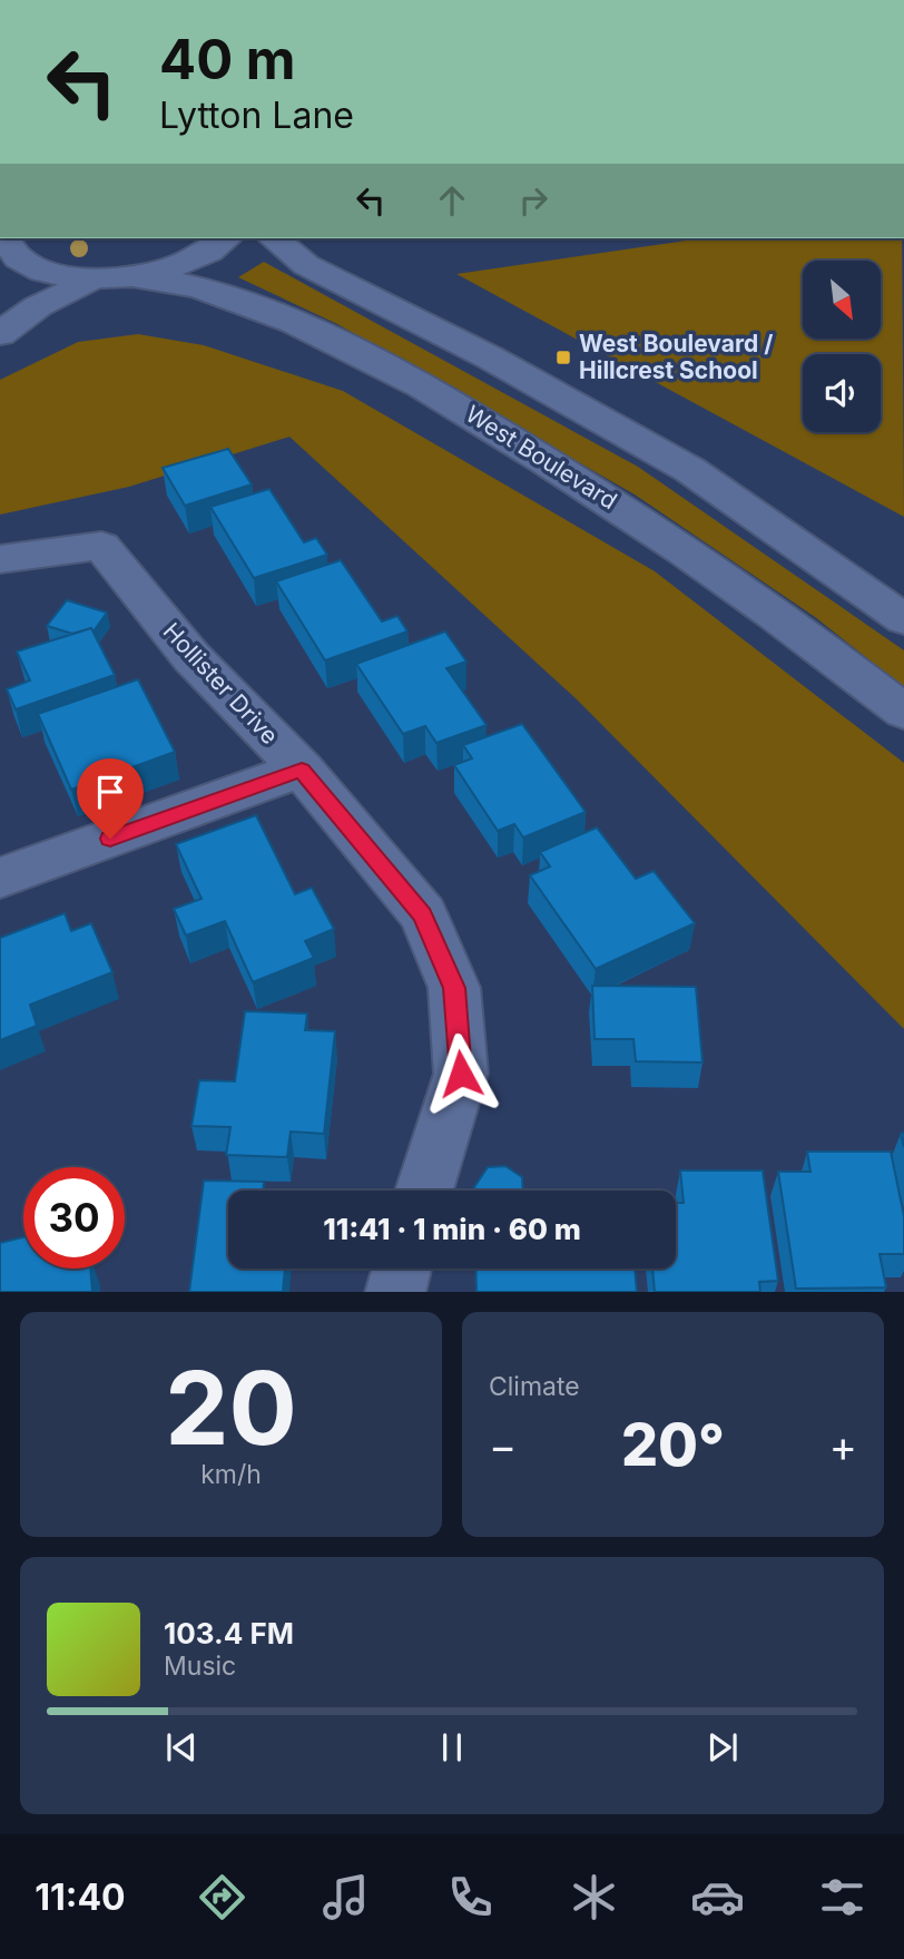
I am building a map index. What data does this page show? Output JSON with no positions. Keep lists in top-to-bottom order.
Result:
{
  "streets": {
    "main road": ["West Boulevard", "Hollister Drive"]
  },
  "places": {
    "transit": ["West Boulevard / Hillcrest School"]
  },
  "north": "bottom right",
  "page": {
    "turn": ["40 m", "Lytton Lane"],
    "limit": "30",
    "trip": "11:41 · 1 min · 60 m",
    "tile": [
      ["20", "km/h"],
      "Climate"
    ],
    "heat": ["−", "20°", "+"],
    "song": ["103.4 FM", "Music"],
    "tabs": "11:40"
  }
}
